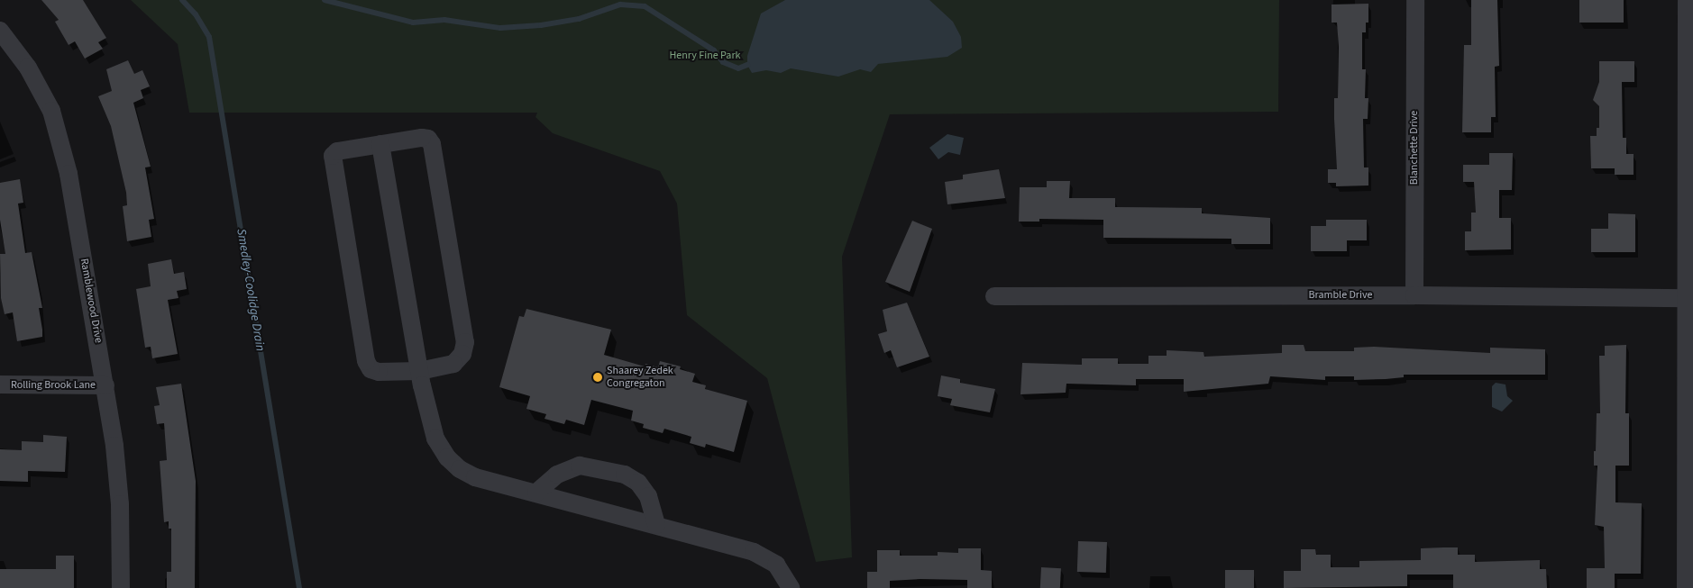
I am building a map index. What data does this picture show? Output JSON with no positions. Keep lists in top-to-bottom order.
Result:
{
  "streets": {
    "street": [
      "Blanchette Drive",
      "Bramble Drive",
      "Ramblewood Drive",
      "Rolling Brook Lane"
    ]
  },
  "crossings": [
    ["Blanchette Drive", "Bramble Drive"],
    ["Ramblewood Drive", "Rolling Brook Lane"]
  ],
  "water": ["Smedley-Coolidge Drain"],
  "parks": ["Henry Fine Park"],
  "places": ["Shaarey Zedek Congregaton"]
}
